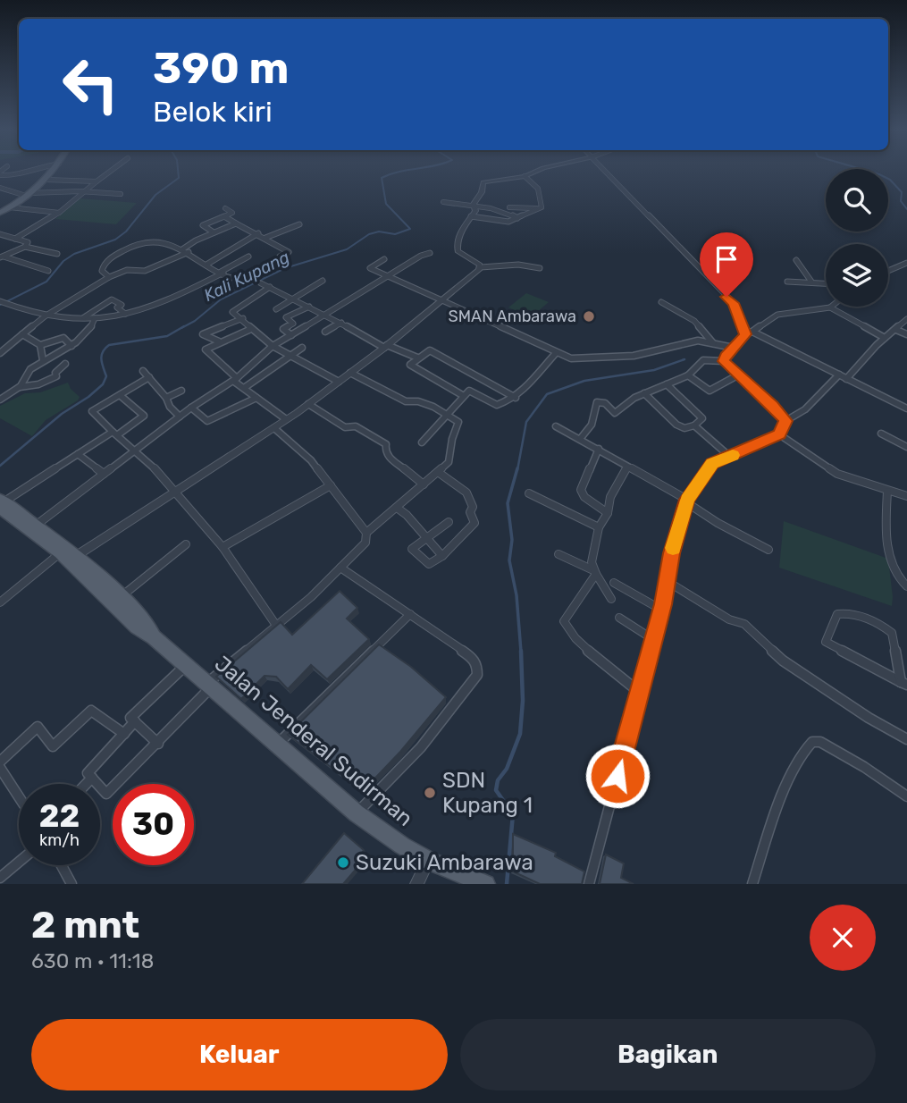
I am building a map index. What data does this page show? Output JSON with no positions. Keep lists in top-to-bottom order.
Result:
{
  "streets": {
    "main road": ["Jalan Jenderal Sudirman"]
  },
  "water": ["Kali Kupang"],
  "places": ["SMAN Ambarawa", "SDN Kupang 1", "Suzuki Ambarawa"],
  "page": {
    "turn": ["390 m", "Belok kiri"],
    "speed": "22 km/h",
    "limit": "30",
    "heading": ["2 mnt", "630 m · 11:18"],
    "buttons": ["Keluar", "Bagikan"]
  }
}
